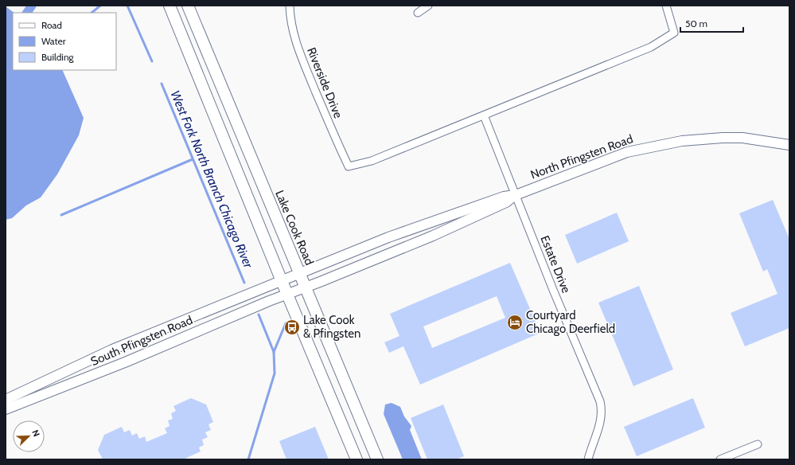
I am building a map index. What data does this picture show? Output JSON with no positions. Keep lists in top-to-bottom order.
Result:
{
  "streets": {
    "main road": ["Lake Cook Road"],
    "street": [
      "Riverside Drive",
      "North Pfingsten Road",
      "Estate Drive",
      "South Pfingsten Road"
    ]
  },
  "crossings": [
    ["Riverside Drive", "Estate Drive"],
    ["North Pfingsten Road", "Lake Cook Road"],
    ["North Pfingsten Road", "Estate Drive"],
    ["North Pfingsten Road", "South Pfingsten Road"]
  ],
  "water": ["West Fork North Branch Chicago River"],
  "places": {
    "hotel": ["Courtyard Chicago Deerfield"],
    "bus stop": ["Lake Cook & Pfingsten"]
  },
  "legend": ["Road", "Water", "Building"],
  "scale_bar": "50 m",
  "north": "top right"
}
